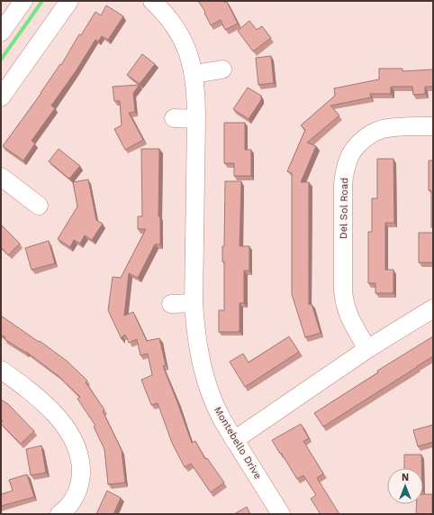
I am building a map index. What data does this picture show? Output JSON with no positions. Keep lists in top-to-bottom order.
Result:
{
  "streets": {
    "street": ["Del Sol Road", "Montebello Drive"]
  },
  "north": "top"
}
